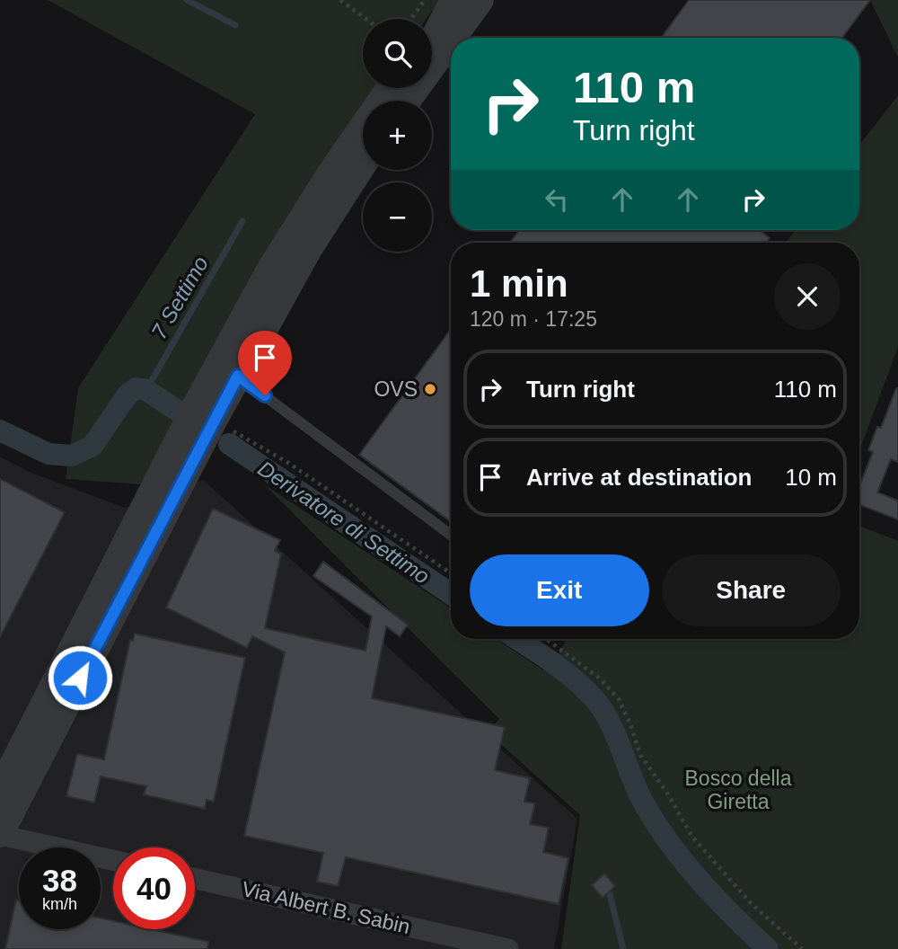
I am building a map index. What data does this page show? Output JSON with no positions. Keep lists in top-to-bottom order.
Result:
{
  "streets": {
    "street": ["Via Albert B. Sabin"]
  },
  "water": ["7 Settimo", "Derivatore di Settimo"],
  "parks": ["Bosco della Giretta"],
  "places": ["OVS"],
  "page": {
    "map_buttons": ["+", "−"],
    "turn": ["110 m", "Turn right"],
    "heading": ["1 min", "120 m · 17:25"],
    "list": [
      {
        "name": "Turn right",
        "value": "110 m"
      },
      {
        "name": "Arrive at destination",
        "value": "10 m"
      }
    ],
    "buttons": ["Exit", "Share"],
    "speed": "38 km/h",
    "limit": "40"
  }
}
